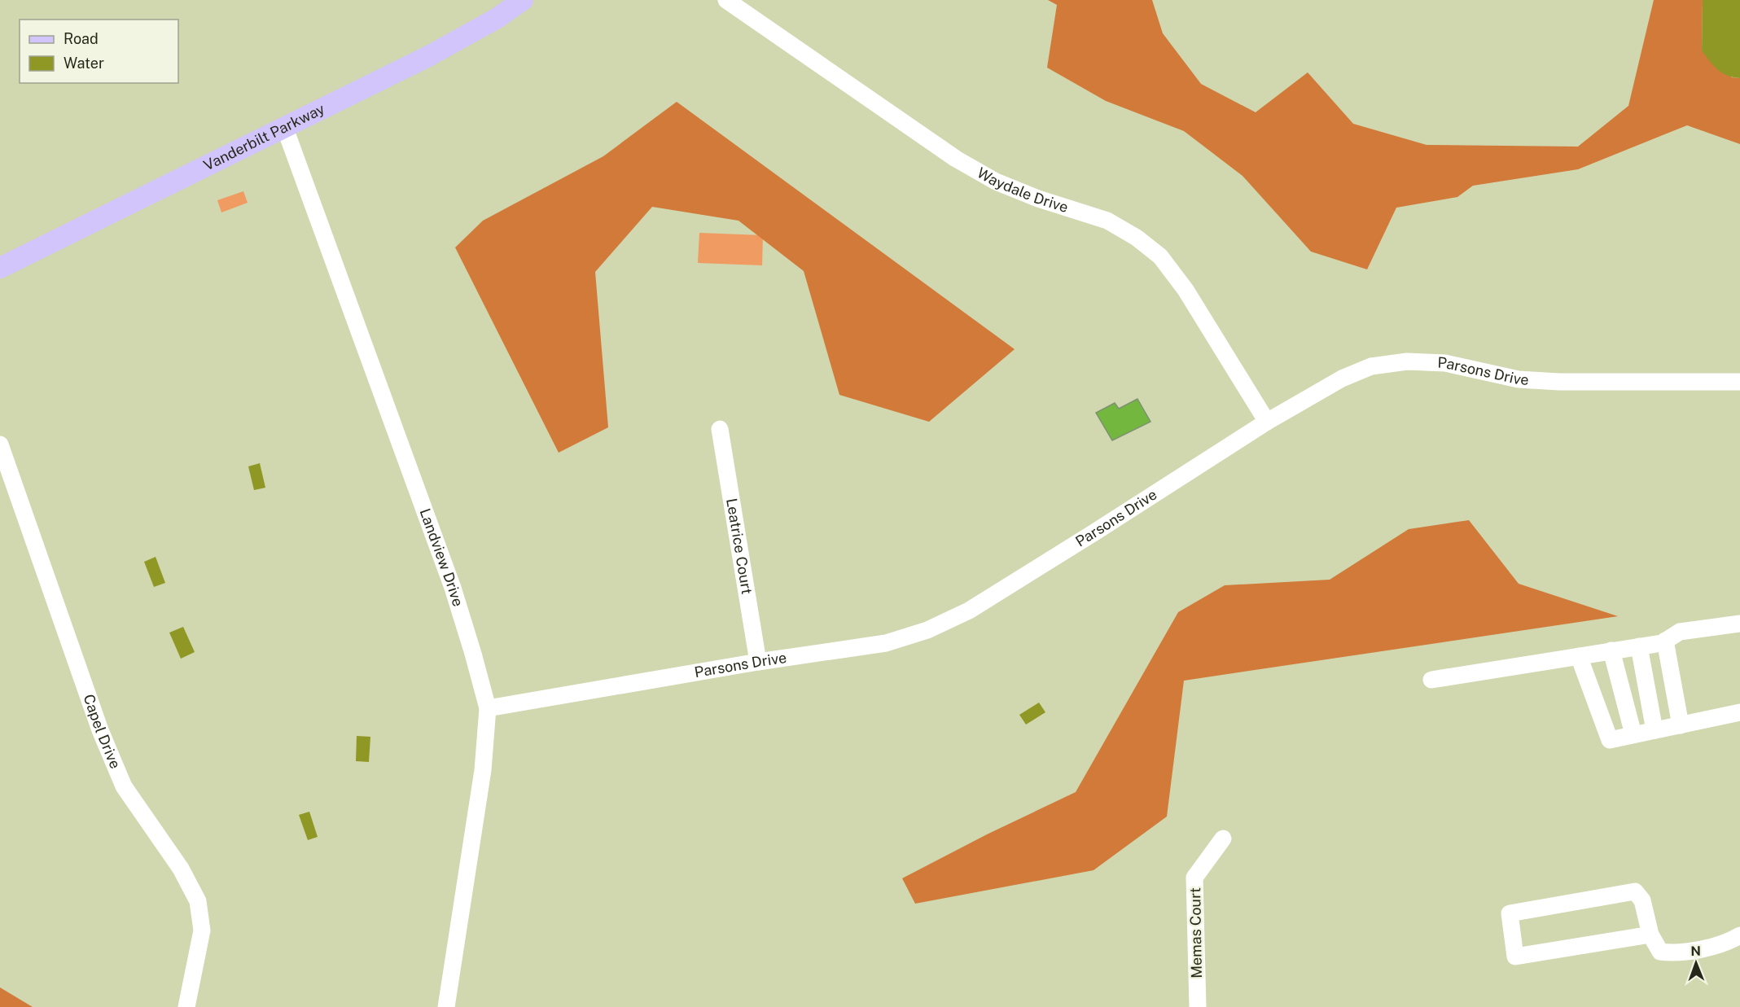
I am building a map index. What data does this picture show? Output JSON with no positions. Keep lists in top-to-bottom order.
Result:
{
  "streets": {
    "main road": ["Vanderbilt Parkway"],
    "street": [
      "Waydale Drive",
      "Parsons Drive",
      "Leatrice Court",
      "Landview Drive",
      "Capel Drive",
      "Memas Court"
    ]
  },
  "crossings": [
    ["Vanderbilt Parkway", "Landview Drive"],
    ["Waydale Drive", "Parsons Drive"],
    ["Parsons Drive", "Leatrice Court"],
    ["Parsons Drive", "Landview Drive"]
  ],
  "legend": ["Road", "Water"],
  "north": "top"
}
